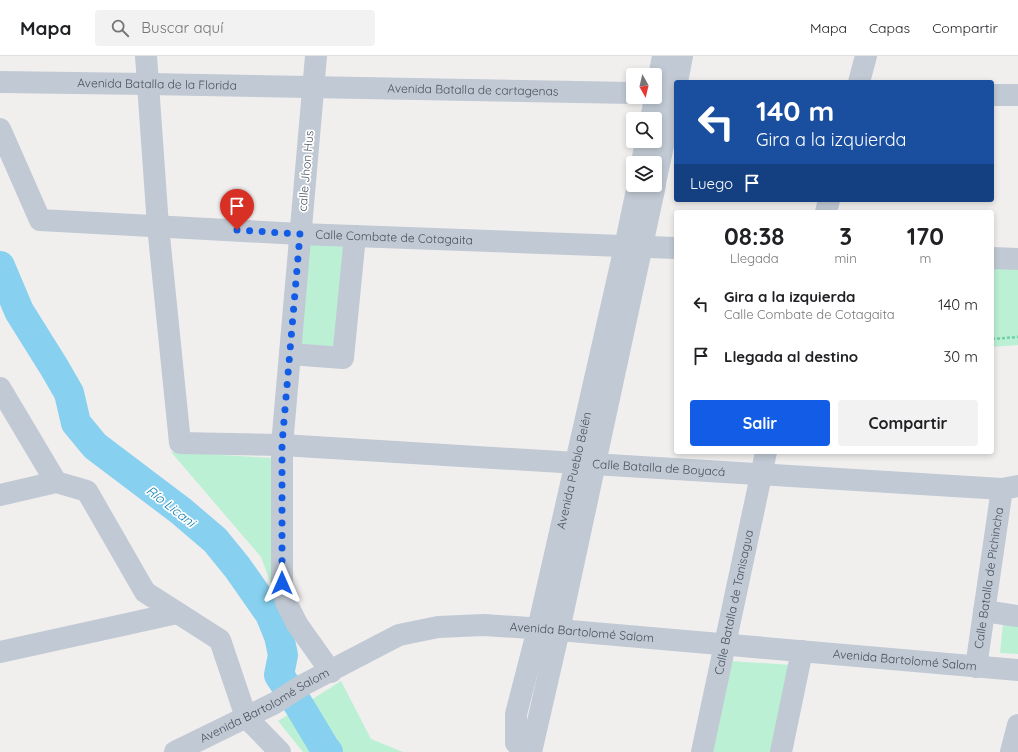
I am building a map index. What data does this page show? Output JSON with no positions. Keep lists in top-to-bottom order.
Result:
{
  "streets": {
    "street": [
      "Avenida Batalla de la Florida",
      "Avenida Batalla de cartagenas",
      "calle Jhon Hus",
      "Calle Combate de Cotagaita",
      "Calle Batalla de Boyacá",
      "Avenida Pueblo Belén",
      "Calle Batalla de Pichincha",
      "Calle Batalla de Tanisagua",
      "Avenida Bartolomé Salom"
    ]
  },
  "crossings": [
    ["Avenida Batalla de la Florida", "Avenida Batalla de cartagenas"],
    ["Avenida Batalla de la Florida", "calle Jhon Hus"],
    ["Avenida Batalla de cartagenas", "calle Jhon Hus"],
    ["calle Jhon Hus", "Calle Combate de Cotagaita"],
    ["calle Jhon Hus", "Calle Batalla de Boyacá"],
    ["calle Jhon Hus", "Avenida Bartolomé Salom"],
    ["Calle Combate de Cotagaita", "Calle Batalla de Boyacá"],
    ["Calle Combate de Cotagaita", "Avenida Pueblo Belén"],
    ["Calle Batalla de Boyacá", "Avenida Pueblo Belén"],
    ["Calle Batalla de Boyacá", "Calle Batalla de Pichincha"],
    ["Calle Batalla de Boyacá", "Calle Batalla de Tanisagua"],
    ["Avenida Pueblo Belén", "Avenida Bartolomé Salom"],
    ["Calle Batalla de Pichincha", "Avenida Bartolomé Salom"],
    ["Calle Batalla de Tanisagua", "Avenida Bartolomé Salom"]
  ],
  "water": ["Río Licani"],
  "north": "bottom",
  "page": {
    "header": "Mapa",
    "search": "Buscar aquí",
    "nav": ["Mapa", "Capas", "Compartir"],
    "turn": ["140 m", "Gira a la izquierda"],
    "then": "Luego",
    "eta": [
      "08:38",
      "Llegada",
      "3",
      "min",
      "170",
      "m"
    ],
    "list": [
      {
        "name": "Gira a la izquierda",
        "note": "Calle Combate de Cotagaita",
        "value": "140 m"
      },
      {
        "name": "Llegada al destino",
        "value": "30 m"
      }
    ],
    "buttons": ["Salir", "Compartir"]
  }
}
